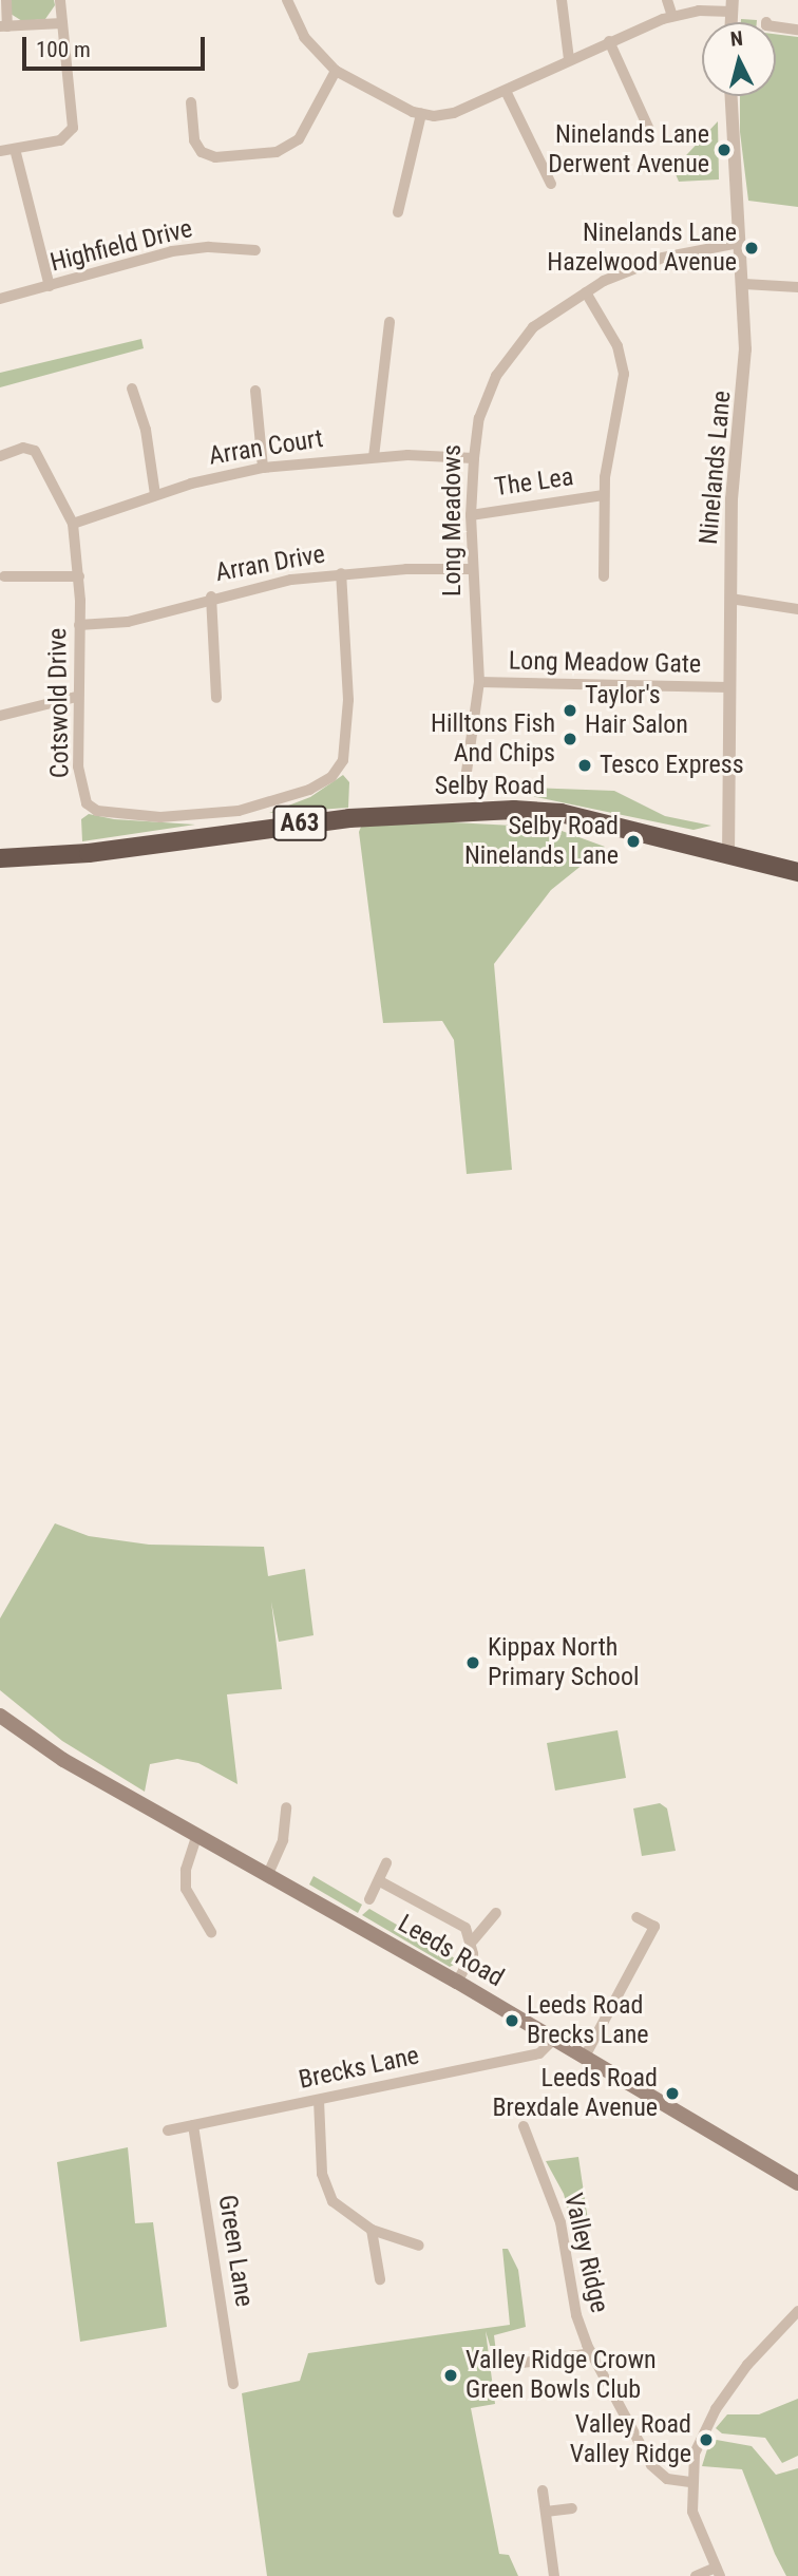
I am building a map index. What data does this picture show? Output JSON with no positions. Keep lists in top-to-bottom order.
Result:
{
  "streets": {
    "highway": ["Selby Road", "A63"],
    "main road": ["Leeds Road"],
    "street": [
      "Highfield Drive",
      "Arran Court",
      "Ninelands Lane",
      "The Lea",
      "Long Meadows",
      "Arran Drive",
      "Long Meadow Gate",
      "Cotswold Drive",
      "Brecks Lane",
      "Green Lane",
      "Valley Ridge"
    ]
  },
  "crossings": [
    ["Arran Court", "Long Meadows"],
    ["Arran Court", "Cotswold Drive"],
    ["Ninelands Lane", "Long Meadows"],
    ["Ninelands Lane", "Long Meadow Gate"],
    ["Ninelands Lane", "Selby Road"],
    ["The Lea", "Long Meadows"],
    ["Long Meadows", "Arran Drive"],
    ["Long Meadows", "Long Meadow Gate"],
    ["Arran Drive", "Cotswold Drive"],
    ["Leeds Road", "Brecks Lane"],
    ["Brecks Lane", "Green Lane"]
  ],
  "places": [
    "Ninelands Lane Derwent Avenue",
    "Ninelands Lane Hazelwood Avenue",
    "Taylor's Hair Salon",
    "Hilltons Fish And Chips",
    "Tesco Express",
    "Selby Road Ninelands Lane",
    "Kippax North Primary School",
    "Leeds Road Brecks Lane",
    "Leeds Road Brexdale Avenue",
    "Valley Ridge Crown Green Bowls Club",
    "Valley Road Valley Ridge"
  ],
  "scale_bar": "100 m",
  "north": "top"
}
